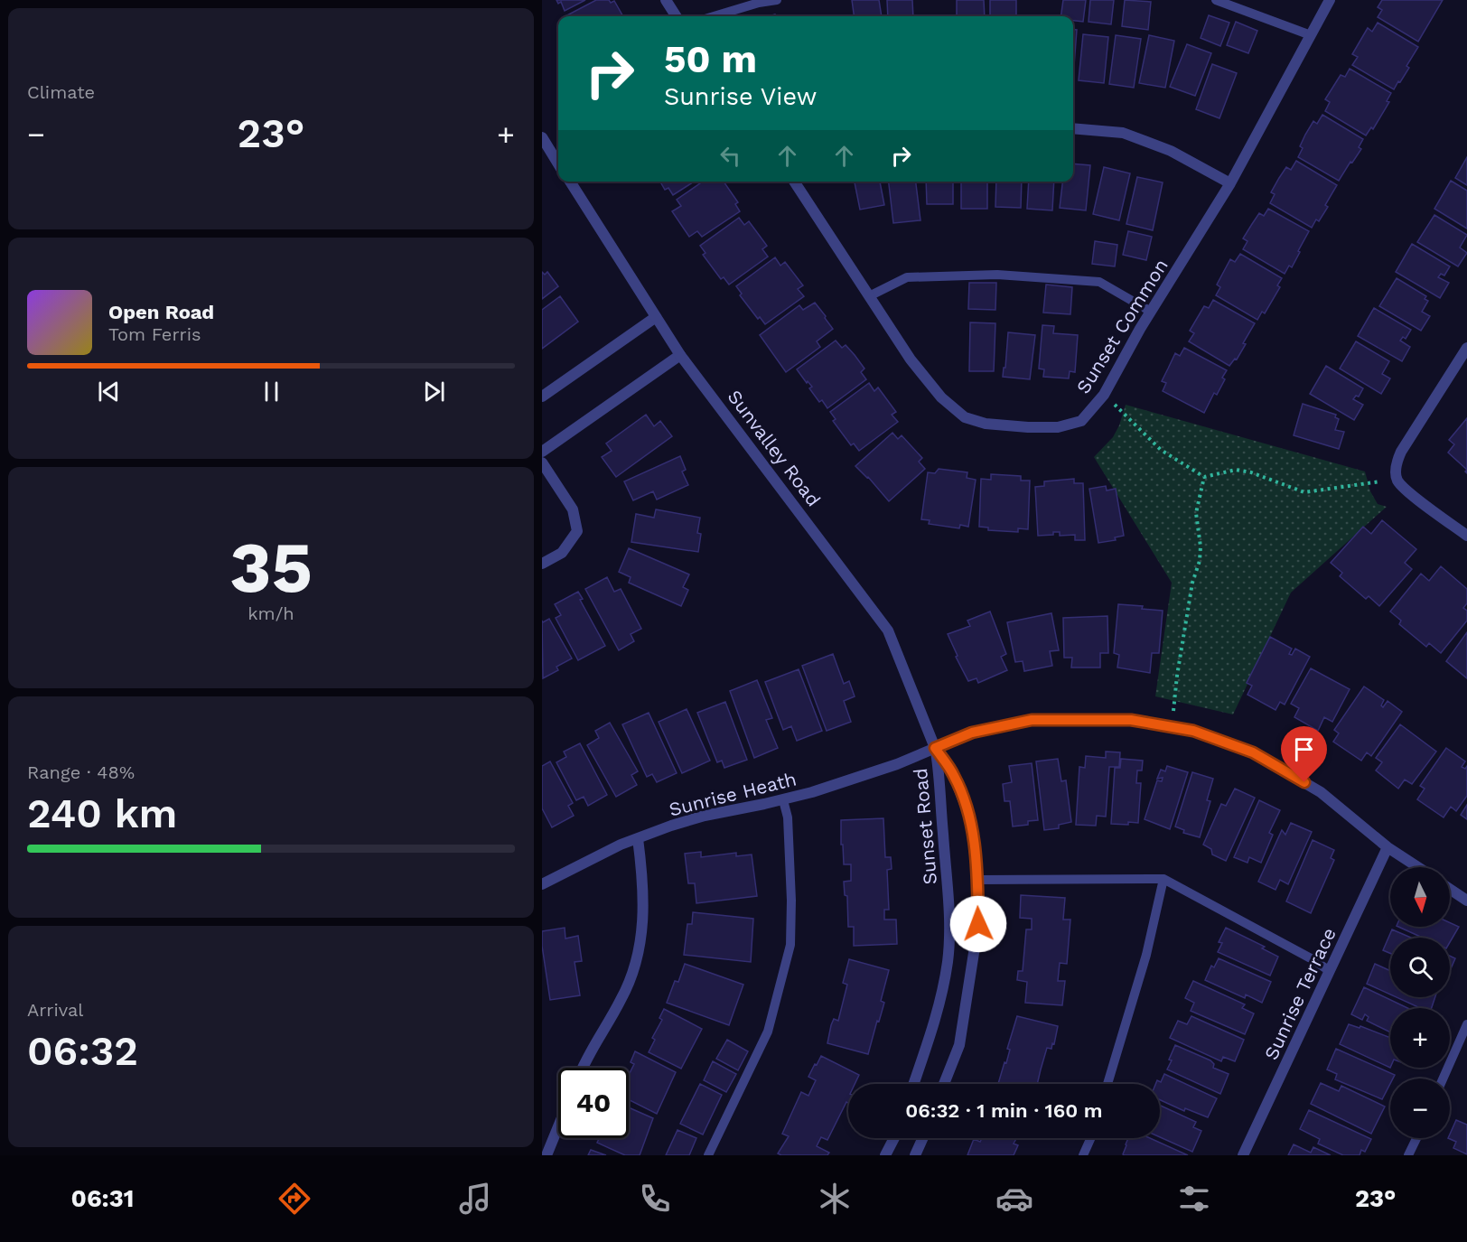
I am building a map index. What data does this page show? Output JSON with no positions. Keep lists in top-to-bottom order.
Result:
{
  "streets": {
    "street": [
      "Sunset Common",
      "Sunvalley Road",
      "Sunrise Heath",
      "Sunset Road",
      "Sunrise Terrace"
    ]
  },
  "crossings": [
    ["Sunvalley Road", "Sunrise Heath"],
    ["Sunvalley Road", "Sunset Road"],
    ["Sunrise Heath", "Sunset Road"],
    ["Sunrise Heath", "Sunrise Terrace"]
  ],
  "north": "bottom",
  "page": {
    "tile": [
      "Climate",
      ["35", "km/h"],
      ["Range · 48%", "240 km"],
      ["Arrival", "06:32"]
    ],
    "turn": ["50 m", "Sunrise View"],
    "heat": ["−", "23°", "+"],
    "song": ["Open Road", "Tom Ferris"],
    "map_buttons": ["+", "−"],
    "limit": "40",
    "trip": "06:32 · 1 min · 160 m",
    "tabs": ["06:31", "23°"]
  }
}
